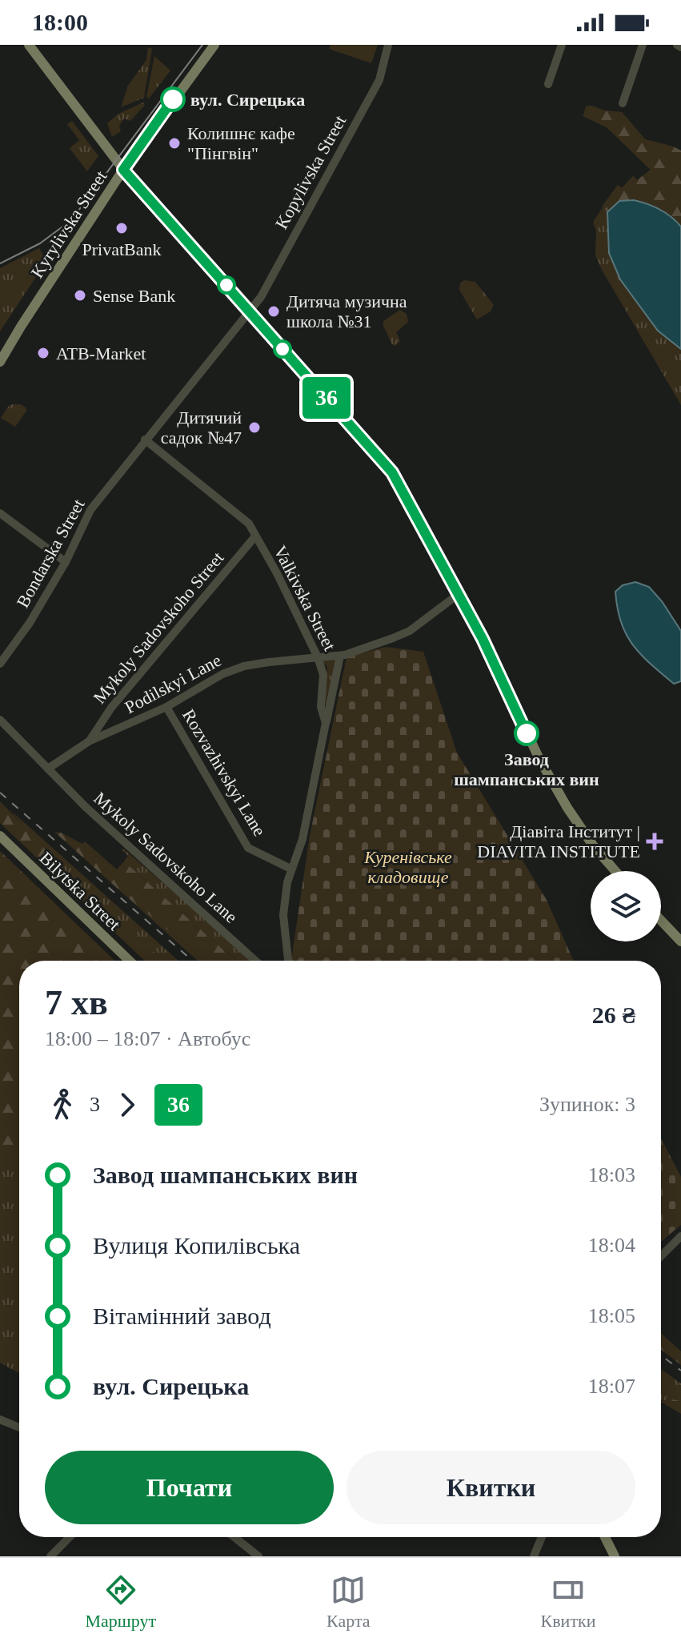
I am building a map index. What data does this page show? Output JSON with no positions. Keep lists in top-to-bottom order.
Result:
{
  "streets": {
    "main road": ["Kyrylivska Street", "Bilytska Street"],
    "street": [
      "Kopylivska Street",
      "Bondarska Street",
      "Valkivska Street",
      "Mykoly Sadovskoho Street",
      "Podilskyi Lane",
      "Rozvazhivskyi Lane",
      "Mykoly Sadovskoho Lane"
    ]
  },
  "crossings": [
    ["Kopylivska Street", "Bondarska Street"],
    ["Bondarska Street", "Valkivska Street"],
    ["Valkivska Street", "Mykoly Sadovskoho Street"],
    ["Valkivska Street", "Podilskyi Lane"],
    ["Valkivska Street", "Rozvazhivskyi Lane"],
    ["Mykoly Sadovskoho Street", "Podilskyi Lane"],
    ["Podilskyi Lane", "Rozvazhivskyi Lane"],
    ["Podilskyi Lane", "Mykoly Sadovskoho Lane"]
  ],
  "parks": ["Куренівське кладовище"],
  "places": {
    "other": [
      "вул. Сирецька",
      "Колишнє кафе \"Пінгвін\"",
      "PrivatBank",
      "Sense Bank",
      "Дитяча музична школа №31",
      "ATB-Market",
      "Дитячий садок №47",
      "Завод шампанських вин"
    ],
    "health": ["Діавіта Інститут | DIAVITA INSTITUTE"]
  },
  "lines": ["bus line 36"],
  "page": {
    "status": "18:00",
    "on_map": "36",
    "heading": ["7 хв", "18:00 – 18:07 · Автобус", "26 ₴"],
    "legs": ["3", "36", "Зупинок: 3"],
    "list": [
      {
        "name": "Завод шампанських вин",
        "value": "18:03"
      },
      {
        "name": "Вулиця Копилівська",
        "value": "18:04"
      },
      {
        "name": "Вітамінний завод",
        "value": "18:05"
      },
      {
        "name": "вул. Сирецька",
        "value": "18:07"
      }
    ],
    "buttons": ["Почати", "Квитки"],
    "tabs": ["Маршрут", "Карта", "Квитки"]
  }
}
